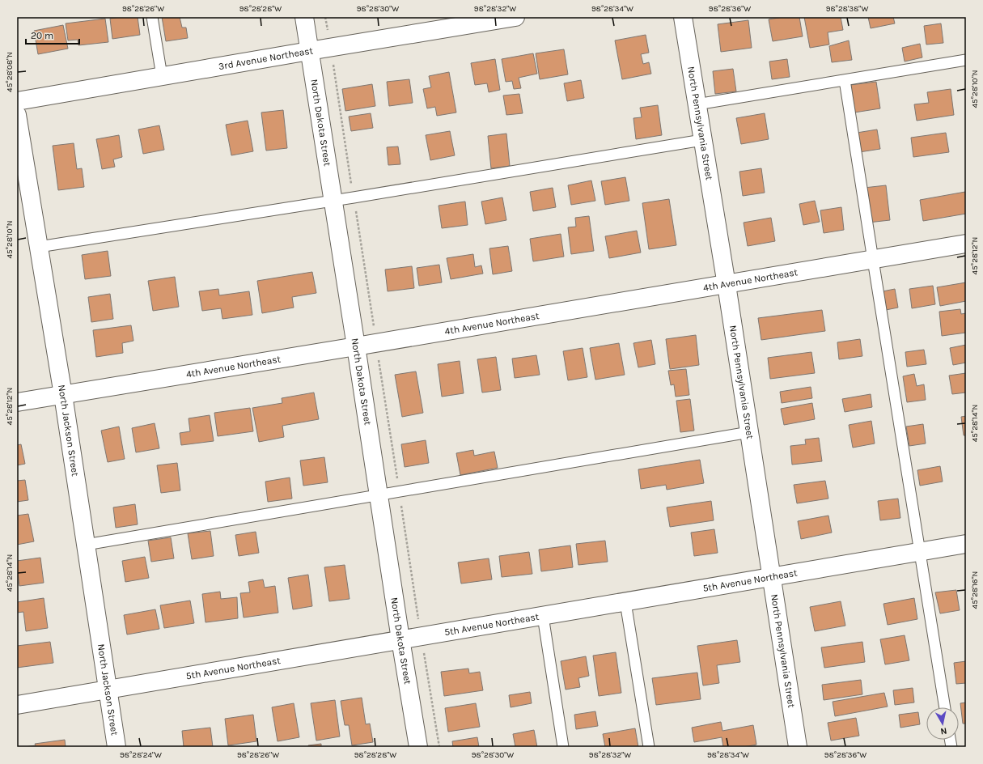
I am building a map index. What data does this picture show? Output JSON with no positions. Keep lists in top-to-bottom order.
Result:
{
  "streets": {
    "street": [
      "3rd Avenue Northeast",
      "North Dakota Street",
      "North Pennsylvania Street",
      "4th Avenue Northeast",
      "North Jackson Street",
      "5th Avenue Northeast"
    ]
  },
  "crossings": [
    ["3rd Avenue Northeast", "North Dakota Street"],
    ["North Dakota Street", "4th Avenue Northeast"],
    ["North Dakota Street", "5th Avenue Northeast"],
    ["North Pennsylvania Street", "4th Avenue Northeast"],
    ["North Pennsylvania Street", "5th Avenue Northeast"],
    ["4th Avenue Northeast", "North Jackson Street"],
    ["North Jackson Street", "5th Avenue Northeast"]
  ],
  "scale_bar": "20 m",
  "north": "bottom",
  "coordinates": [
    "98°28'26\"W",
    "98°28'28\"W",
    "98°28'30\"W",
    "98°28'32\"W",
    "98°28'34\"W",
    "98°28'36\"W",
    "98°28'38\"W",
    "45°28'08\"N",
    "45°28'10\"N",
    "45°28'12\"N",
    "45°28'14\"N",
    "45°28'16\"N",
    "98°28'24\"W"
  ]
}
